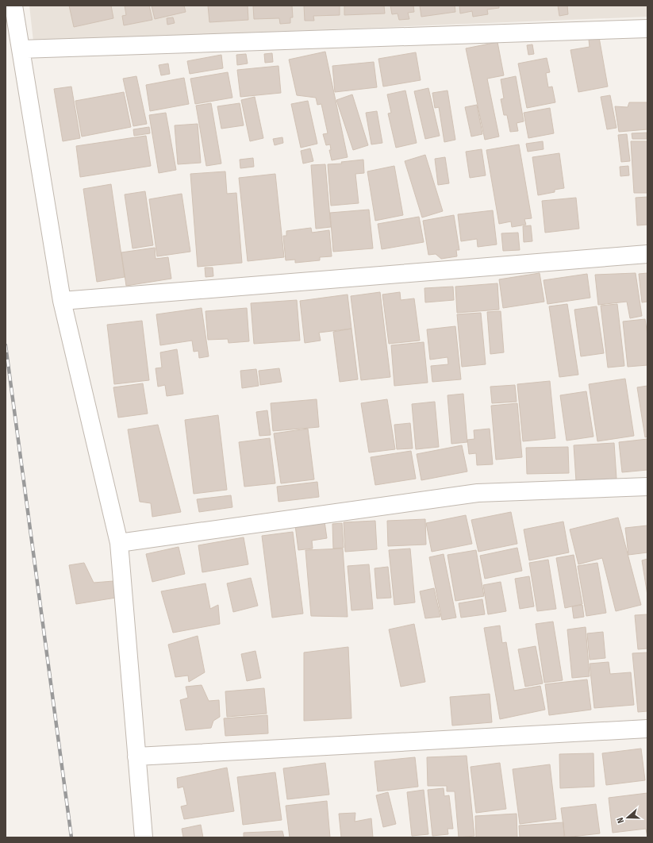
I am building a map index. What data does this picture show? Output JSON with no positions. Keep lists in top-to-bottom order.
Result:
{
  "north": "left"
}
